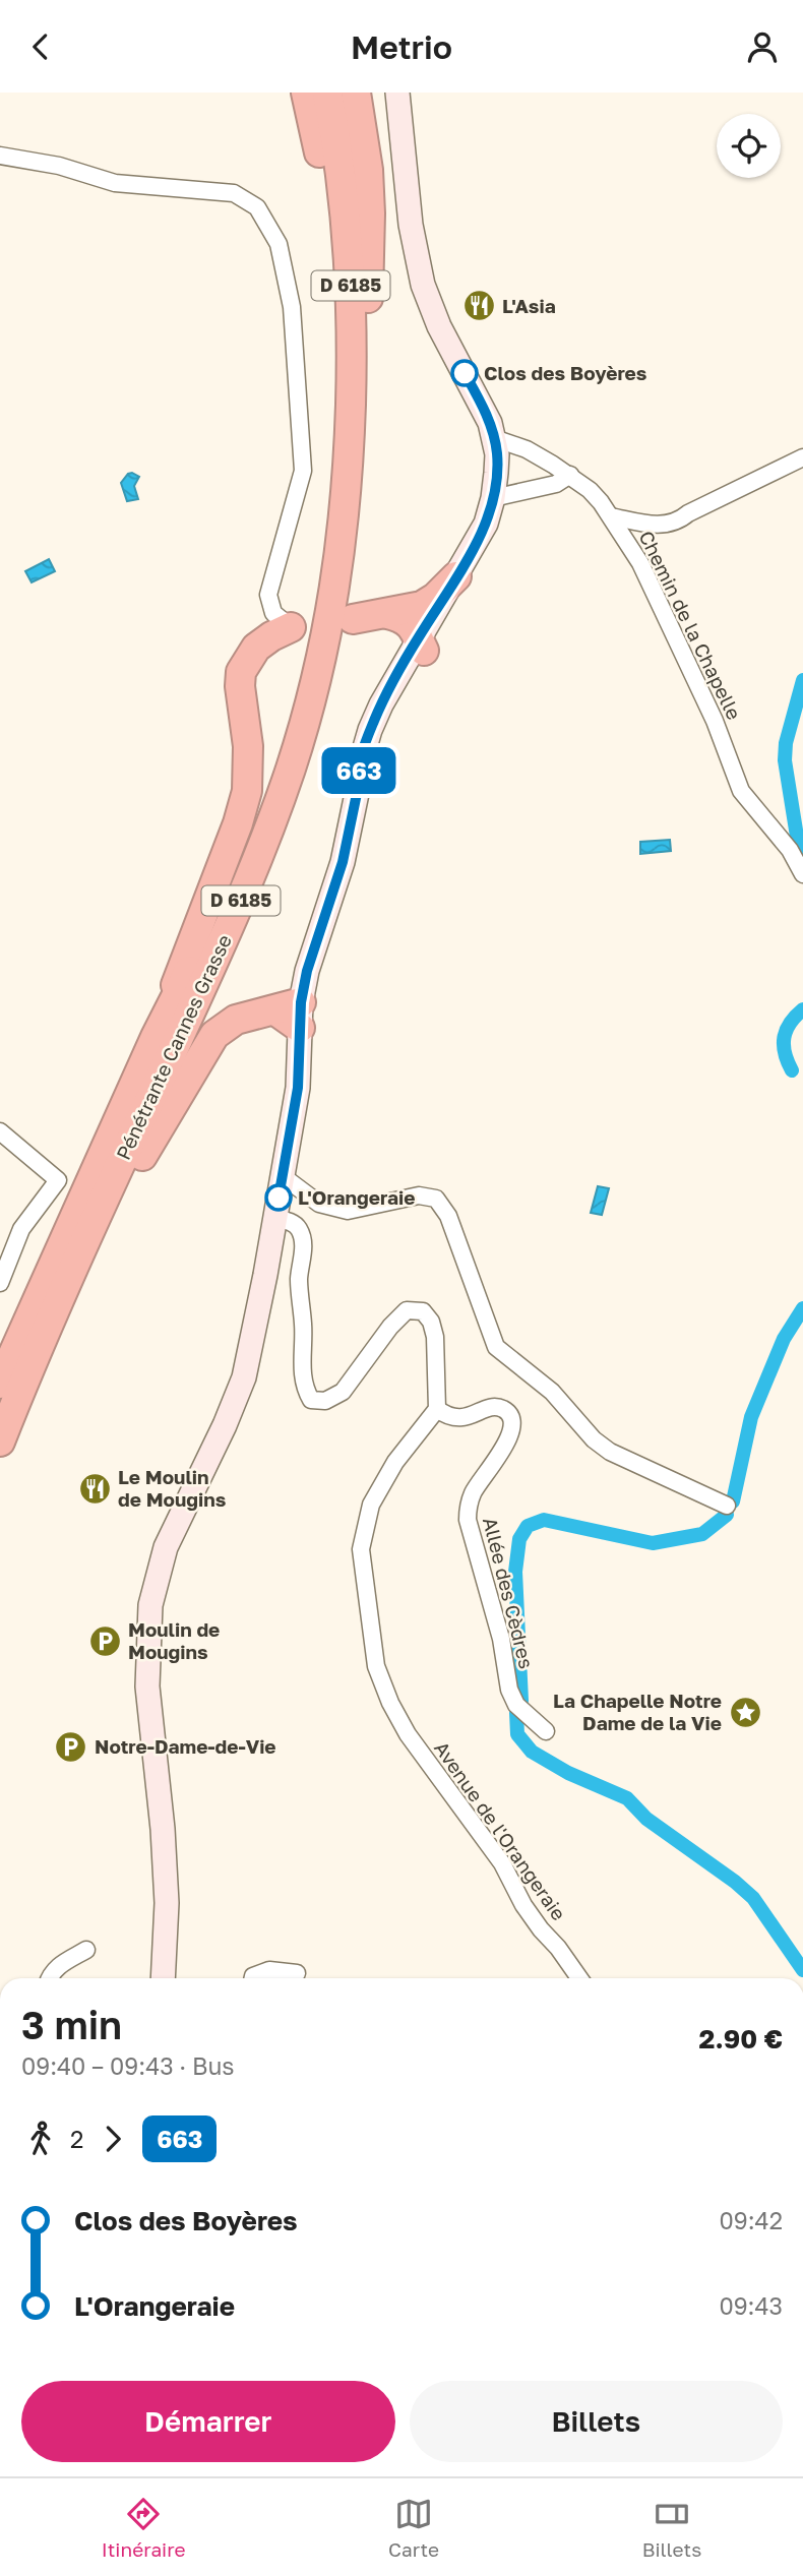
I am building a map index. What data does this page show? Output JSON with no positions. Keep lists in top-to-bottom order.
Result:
{
  "streets": {
    "highway": ["D 6185", "Pénétrante Cannes Grasse"],
    "street": ["Chemin de la Chapelle", "Allée des Cèdres", "Avenue de l'Orangeraie"]
  },
  "crossings": [
    ["Allée des Cèdres", "Avenue de l'Orangeraie"]
  ],
  "places": {
    "restaurant": ["L'Asia", "Le Moulin de Mougins"],
    "other": ["Clos des Boyères", "L'Orangeraie"],
    "parking": ["Moulin de Mougins", "Notre-Dame-de-Vie"],
    "place": ["La Chapelle Notre Dame de la Vie"]
  },
  "lines": ["bus line 663"],
  "page": {
    "header": "Metrio",
    "on_map": "663",
    "heading": ["3 min", "09:40 – 09:43 · Bus", "2.90 €"],
    "legs": ["2", "663"],
    "list": [
      {
        "name": "Clos des Boyères",
        "value": "09:42"
      },
      {
        "name": "L'Orangeraie",
        "value": "09:43"
      }
    ],
    "buttons": ["Démarrer", "Billets"],
    "tabs": ["Itinéraire", "Carte", "Billets"]
  }
}
